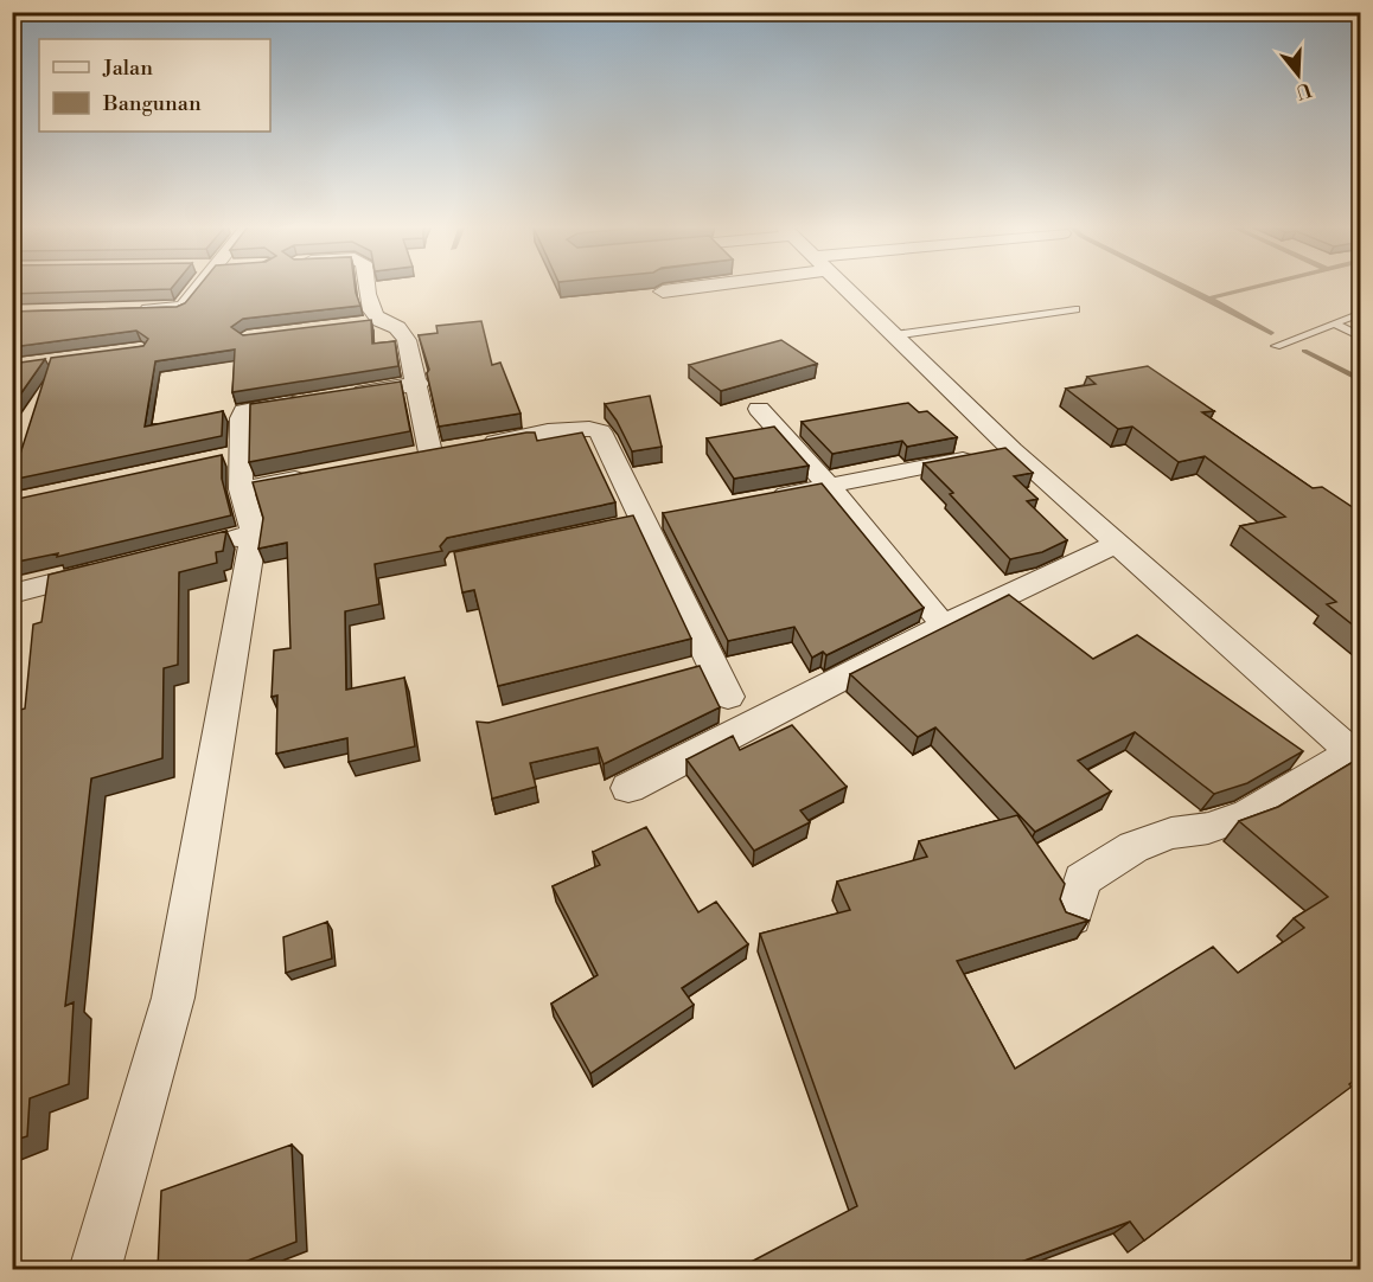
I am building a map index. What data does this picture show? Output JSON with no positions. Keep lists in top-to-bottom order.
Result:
{
  "legend": ["Jalan", "Bangunan"],
  "north": "bottom"
}
